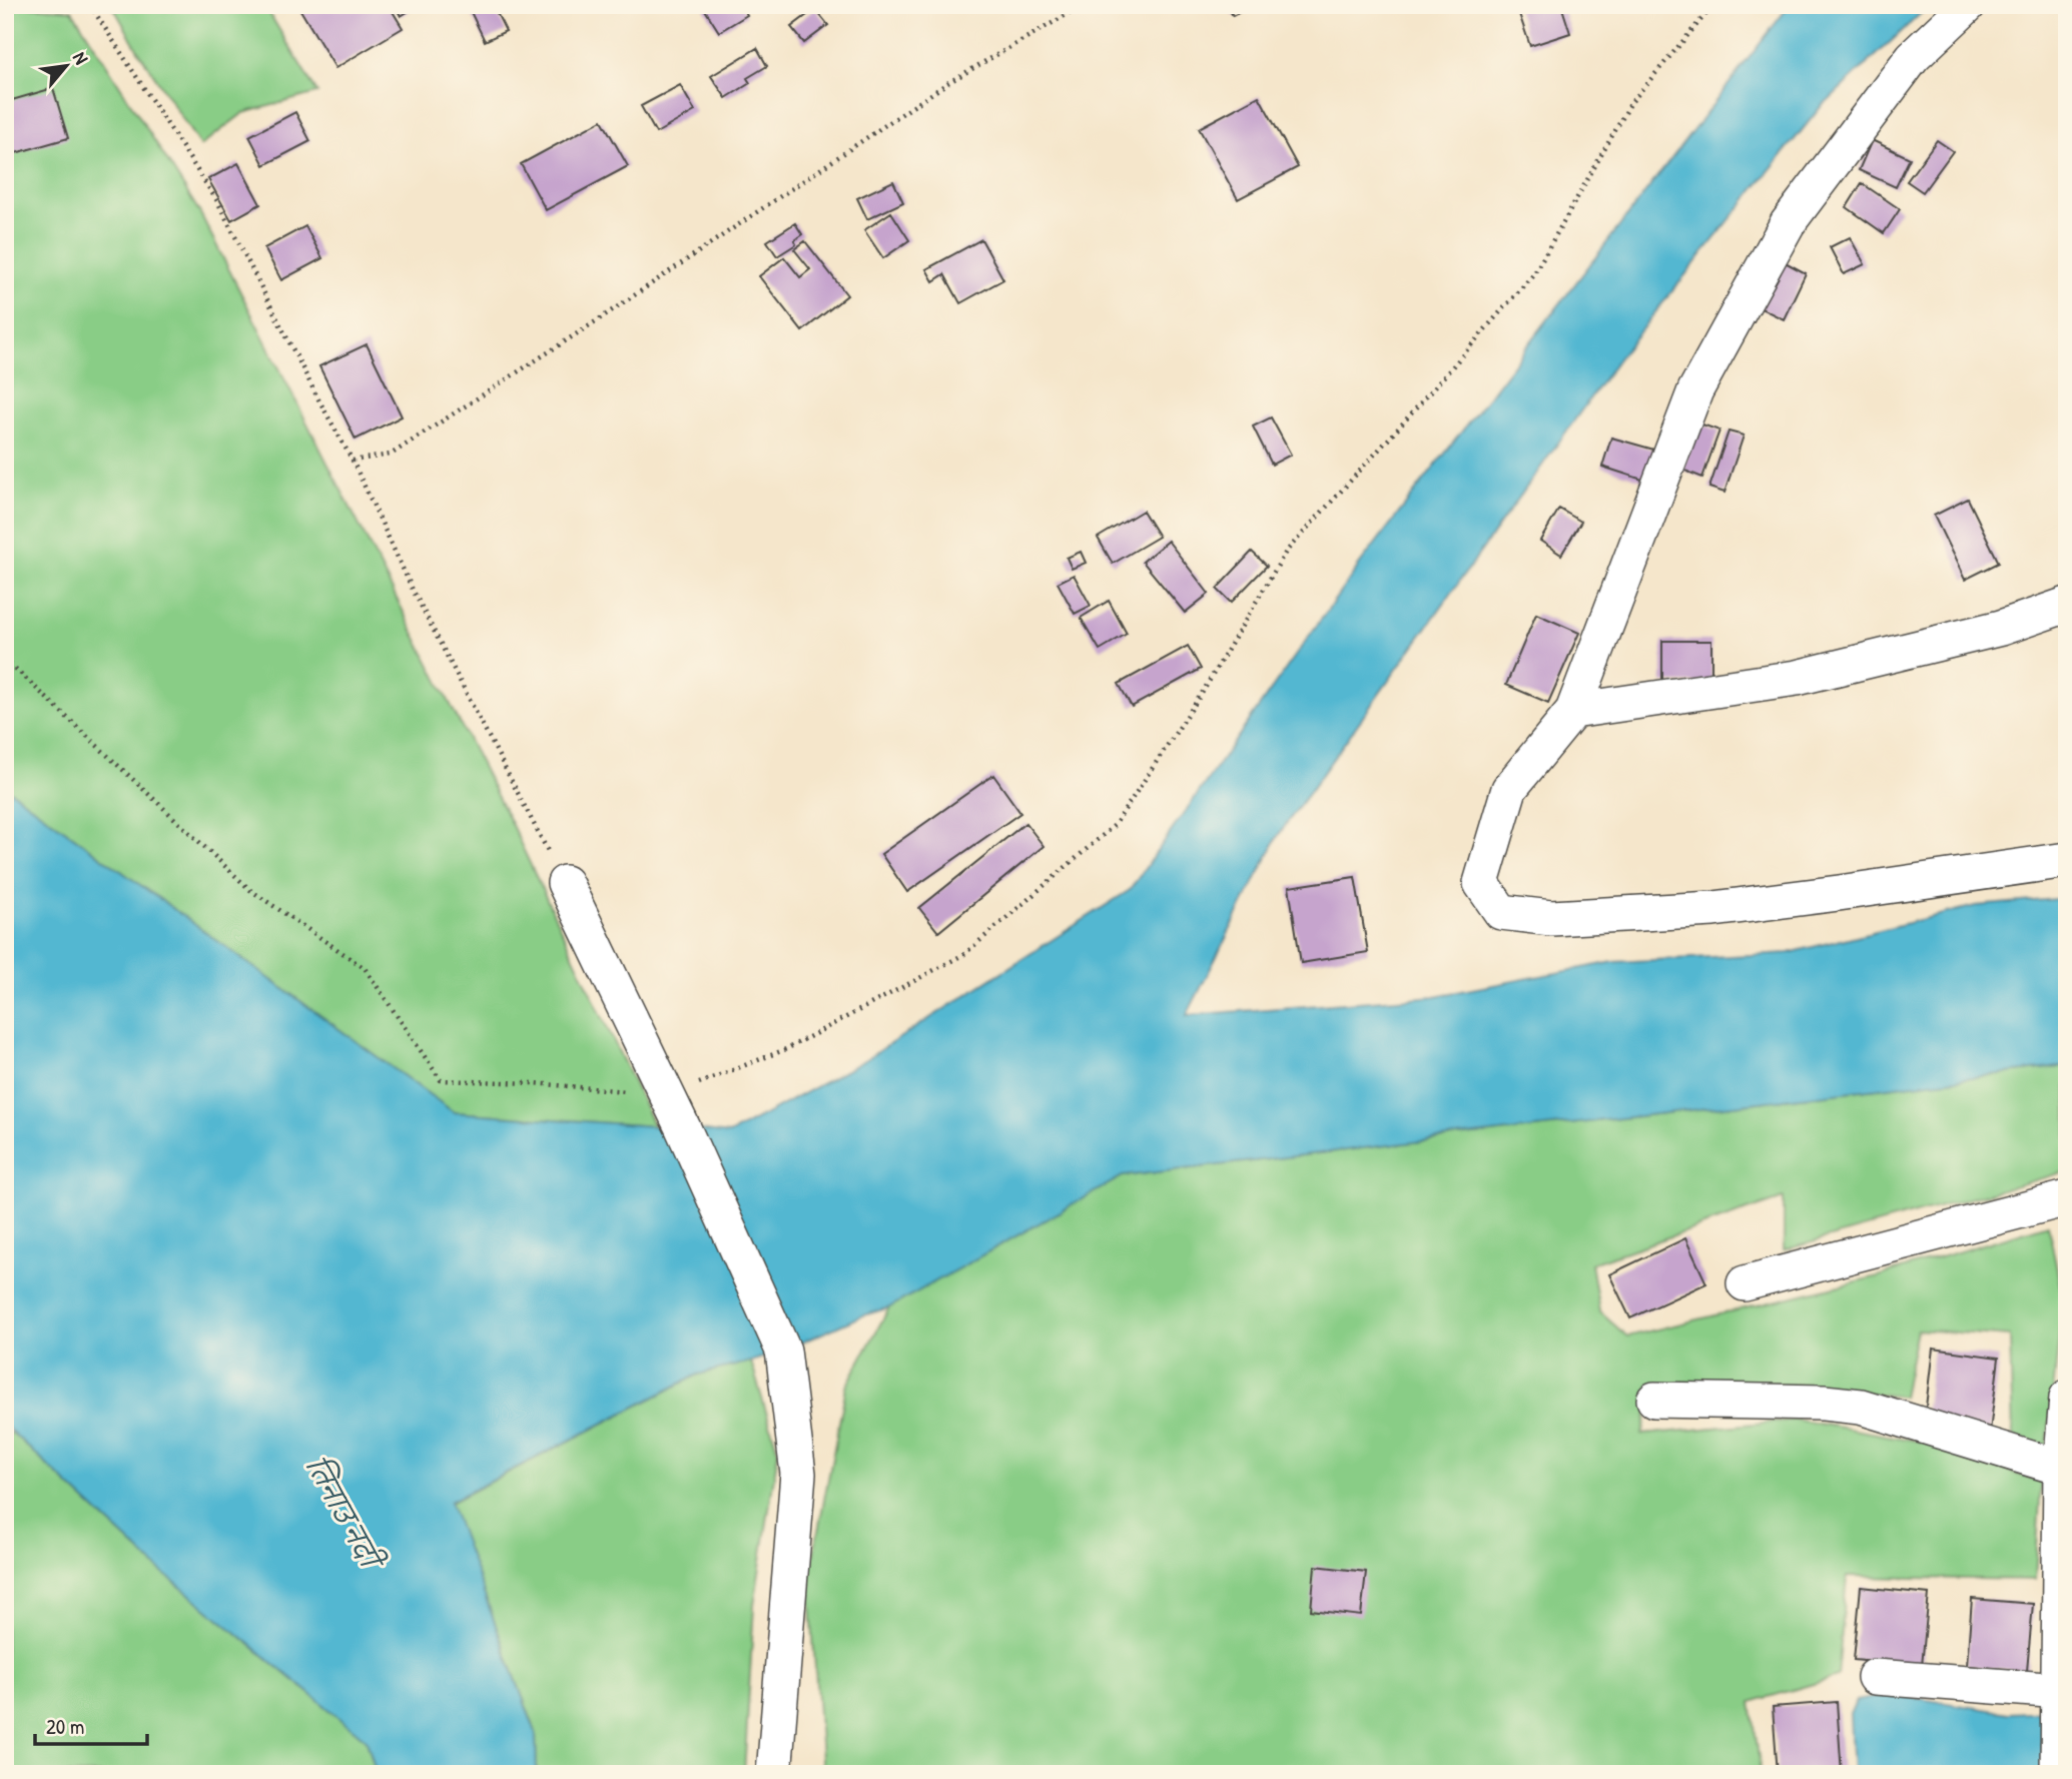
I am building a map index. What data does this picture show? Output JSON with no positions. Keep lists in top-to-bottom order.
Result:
{
  "water": ["तिनाउ नदी"],
  "scale_bar": "20 m",
  "north": "top right"
}
